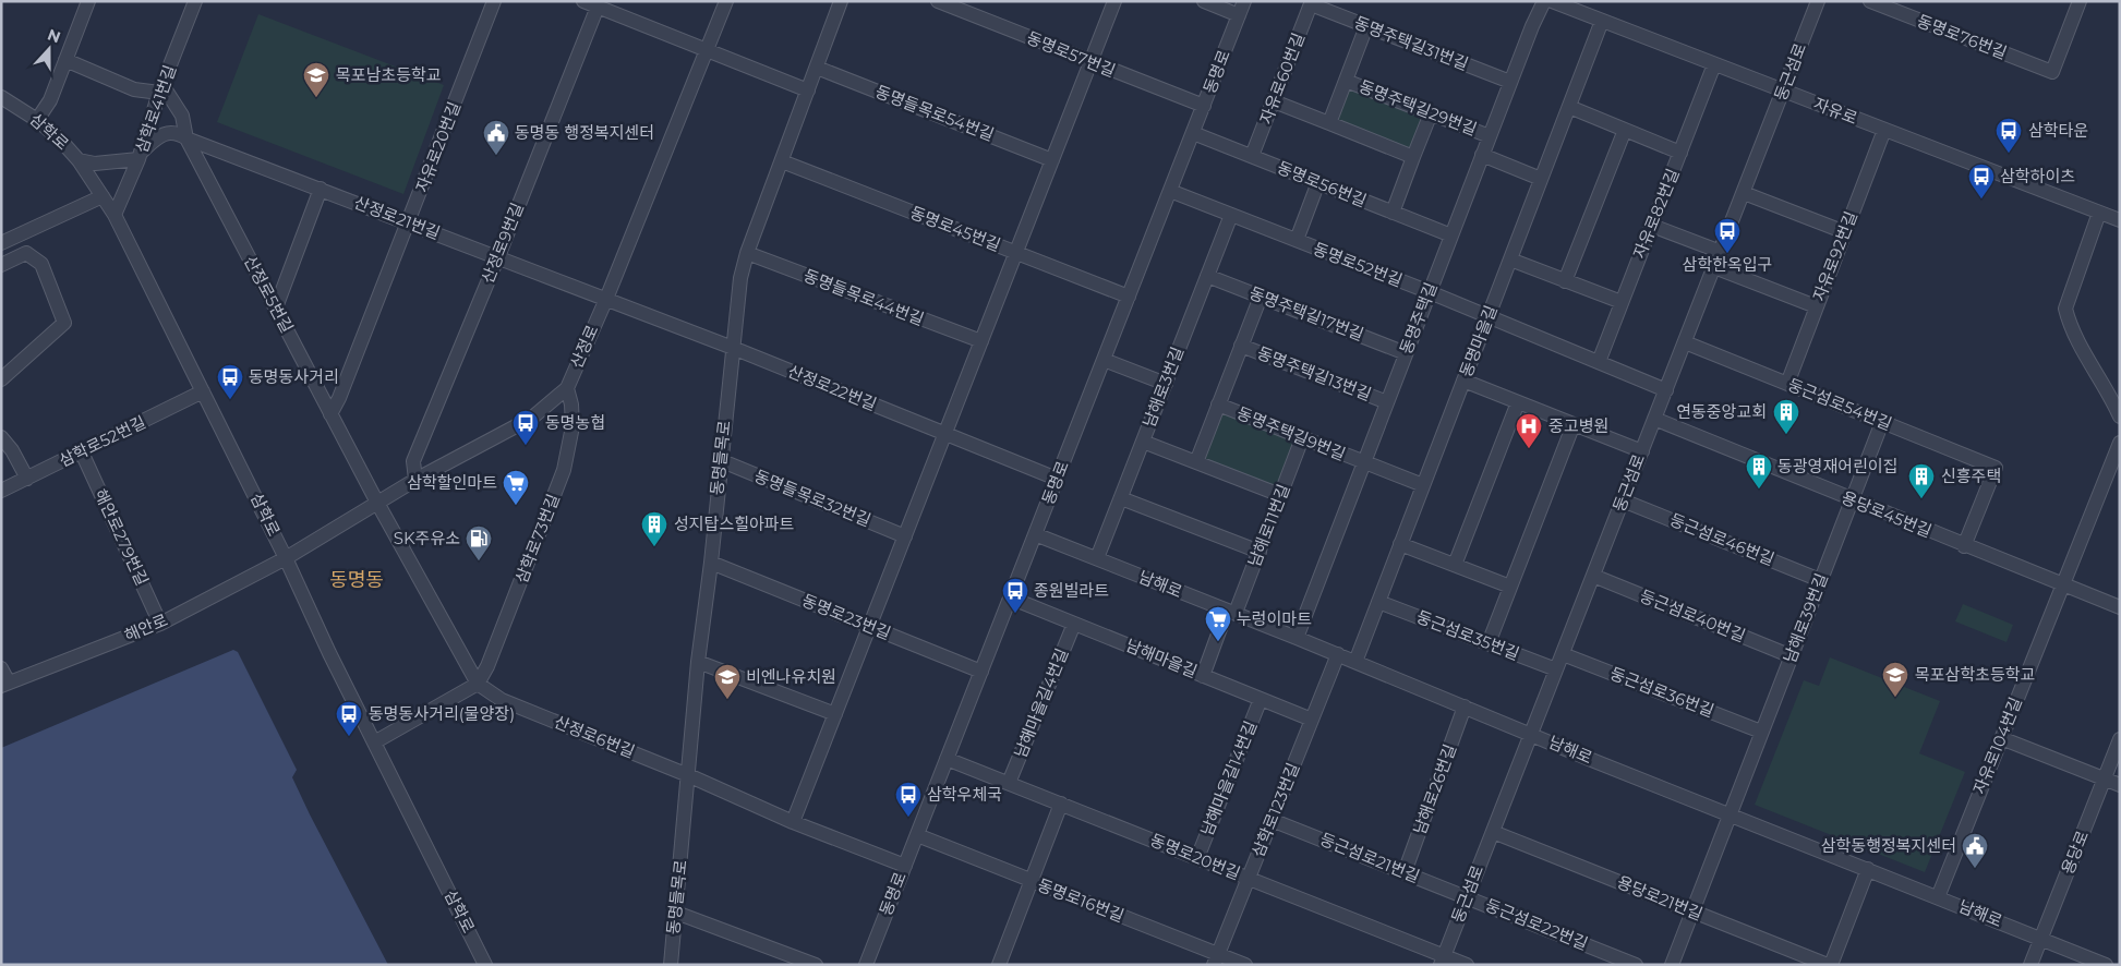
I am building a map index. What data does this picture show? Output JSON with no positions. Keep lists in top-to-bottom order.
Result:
{
  "streets": {
    "street": [
      "동명로76번길",
      "동명주택길31번길",
      "동명로57번길",
      "동명로",
      "둥근섬로",
      "자유로60번길",
      "동명주택길29번길",
      "삼학로41번길",
      "자유로",
      "동명들목로54번길",
      "삼학로",
      "자유로20번길",
      "동명로56번길",
      "자유로82번길",
      "산정로21번길",
      "동명로45번길",
      "산정로9번길",
      "자유로92번길",
      "동명로52번길",
      "산정로5번길",
      "동명들목로44번길",
      "동명주택길17번길",
      "동명주택길",
      "동명마을길",
      "산정로",
      "동명주택길13번길",
      "남해로3번길",
      "산정로22번길",
      "둥근섬로54번길",
      "동명주택길9번길",
      "삼학로52번길",
      "동명들목로",
      "동명들목로32번길",
      "용당로45번길",
      "남해로11번길",
      "해안로279번길",
      "삼학로73번길",
      "둥근섬로46번길",
      "남해로",
      "둥근섬로40번길",
      "동명로23번길",
      "남해로39번길",
      "해안로",
      "둥근섬로35번길",
      "남해마을길",
      "둥근섬로36번길",
      "남해마을길4번길",
      "산정로6번길",
      "자유로104번길",
      "남해마을길14번길",
      "남해로26번길",
      "삼학로123번길",
      "용당로",
      "동명로20번길",
      "둥근섬로21번길",
      "용당로21번길",
      "동명로16번길",
      "둥근섬로22번길"
    ]
  },
  "crossings": [
    ["동명주택길31번길", "자유로60번길"],
    ["동명주택길31번길", "동명주택길"],
    ["동명로57번길", "동명로"],
    ["동명로", "동명로56번길"],
    ["동명로", "동명로45번길"],
    ["동명로", "동명로52번길"],
    ["동명로", "산정로22번길"],
    ["동명로", "남해로"],
    ["동명로", "동명로23번길"],
    ["동명로", "남해마을길"],
    ["동명로", "산정로6번길"],
    ["동명로", "동명로20번길"],
    ["동명로", "동명로16번길"],
    ["둥근섬로", "자유로"],
    ["둥근섬로", "동명로52번길"],
    ["둥근섬로", "둥근섬로54번길"],
    ["둥근섬로", "용당로45번길"],
    ["둥근섬로", "둥근섬로46번길"],
    ["둥근섬로", "남해로"],
    ["둥근섬로", "둥근섬로40번길"],
    ["둥근섬로", "둥근섬로35번길"],
    ["둥근섬로", "둥근섬로36번길"],
    ["둥근섬로", "동명로20번길"],
    ["둥근섬로", "둥근섬로21번길"],
    ["둥근섬로", "용당로21번길"],
    ["둥근섬로", "둥근섬로22번길"],
    ["자유로60번길", "동명로56번길"],
    ["동명주택길29번길", "동명주택길"],
    ["삼학로41번길", "삼학로"],
    ["삼학로41번길", "산정로21번길"],
    ["삼학로41번길", "산정로5번길"],
    ["자유로", "자유로82번길"],
    ["자유로", "자유로92번길"],
    ["자유로", "동명마을길"],
    ["동명들목로54번길", "동명들목로"],
    ["삼학로", "산정로"],
    ["삼학로", "삼학로52번길"],
    ["삼학로", "해안로"],
    ["자유로20번길", "산정로21번길"],
    ["자유로20번길", "산정로5번길"],
    ["동명로56번길", "동명주택길"],
    ["자유로82번길", "동명로52번길"],
    ["산정로21번길", "산정로9번길"],
    ["산정로21번길", "산정로5번길"],
    ["산정로21번길", "산정로"],
    ["산정로21번길", "산정로22번길"],
    ["동명로45번길", "동명들목로"],
    ["산정로9번길", "산정로"],
    ["자유로92번길", "둥근섬로54번길"],
    ["동명로52번길", "동명주택길"],
    ["동명로52번길", "동명마을길"],
    ["동명로52번길", "남해로3번길"],
    ["산정로5번길", "산정로"],
    ["산정로5번길", "산정로6번길"],
    ["동명들목로44번길", "동명들목로"],
    ["동명주택길17번길", "동명주택길"],
    ["동명주택길17번길", "남해로3번길"],
    ["동명주택길", "동명주택길13번길"],
    ["동명주택길", "동명주택길9번길"],
    ["동명주택길", "남해로"],
    ["동명마을길", "동명주택길9번길"],
    ["동명마을길", "남해로"],
    ["동명마을길", "둥근섬로35번길"],
    ["산정로", "산정로22번길"],
    ["산정로", "삼학로73번길"],
    ["산정로", "해안로"],
    ["산정로", "산정로6번길"],
    ["남해로3번길", "남해로"],
    ["산정로22번길", "동명들목로"],
    ["둥근섬로54번길", "용당로45번길"],
    ["둥근섬로54번길", "남해로39번길"],
    ["동명주택길9번길", "남해로11번길"],
    ["삼학로52번길", "해안로279번길"],
    ["동명들목로", "동명들목로32번길"],
    ["동명들목로", "동명로23번길"],
    ["동명들목로", "산정로6번길"],
    ["용당로45번길", "남해로39번길"],
    ["용당로45번길", "자유로104번길"],
    ["남해로11번길", "남해로"],
    ["남해로11번길", "남해마을길"],
    ["해안로279번길", "해안로"],
    ["삼학로73번길", "산정로6번길"],
    ["둥근섬로46번길", "남해로39번길"],
    ["남해로", "남해로39번길"],
    ["남해로", "자유로104번길"],
    ["남해로", "남해로26번길"],
    ["남해로", "삼학로123번길"],
    ["남해로", "용당로"],
    ["둥근섬로40번길", "남해로39번길"],
    ["남해로39번길", "둥근섬로36번길"],
    ["남해로39번길", "용당로21번길"],
    ["남해마을길", "남해마을길4번길"],
    ["남해마을길", "남해마을길14번길"],
    ["남해마을길", "삼학로123번길"],
    ["남해마을길4번길", "동명로20번길"],
    ["남해마을길14번길", "동명로20번길"],
    ["남해로26번길", "둥근섬로21번길"],
    ["삼학로123번길", "동명로20번길"],
    ["삼학로123번길", "둥근섬로21번길"],
    ["삼학로123번길", "동명로16번길"],
    ["둥근섬로21번길", "둥근섬로22번길"]
  ],
  "districts": ["동명동"],
  "places": {
    "school or university": ["목포남초등학교", "목포삼학초등학교", "비엔나유치원"],
    "bus stop": [
      "삼학타운",
      "삼학하이츠",
      "삼학한옥입구",
      "동명동사거리",
      "동명농협",
      "종원빌라트",
      "동명동사거리(물양장)",
      "삼학우체국"
    ],
    "public building": ["동명동 행정복지센터", "삼학동행정복지센터"],
    "building": [
      "연동중앙교회",
      "동광영재어린이집",
      "신흥주택",
      "성지탑스힐아파트"
    ],
    "hospital": ["중고병원"],
    "supermarket": ["삼학할인마트", "누렁이마트"],
    "fuel station": ["SK주유소"]
  },
  "north": "top"
}
